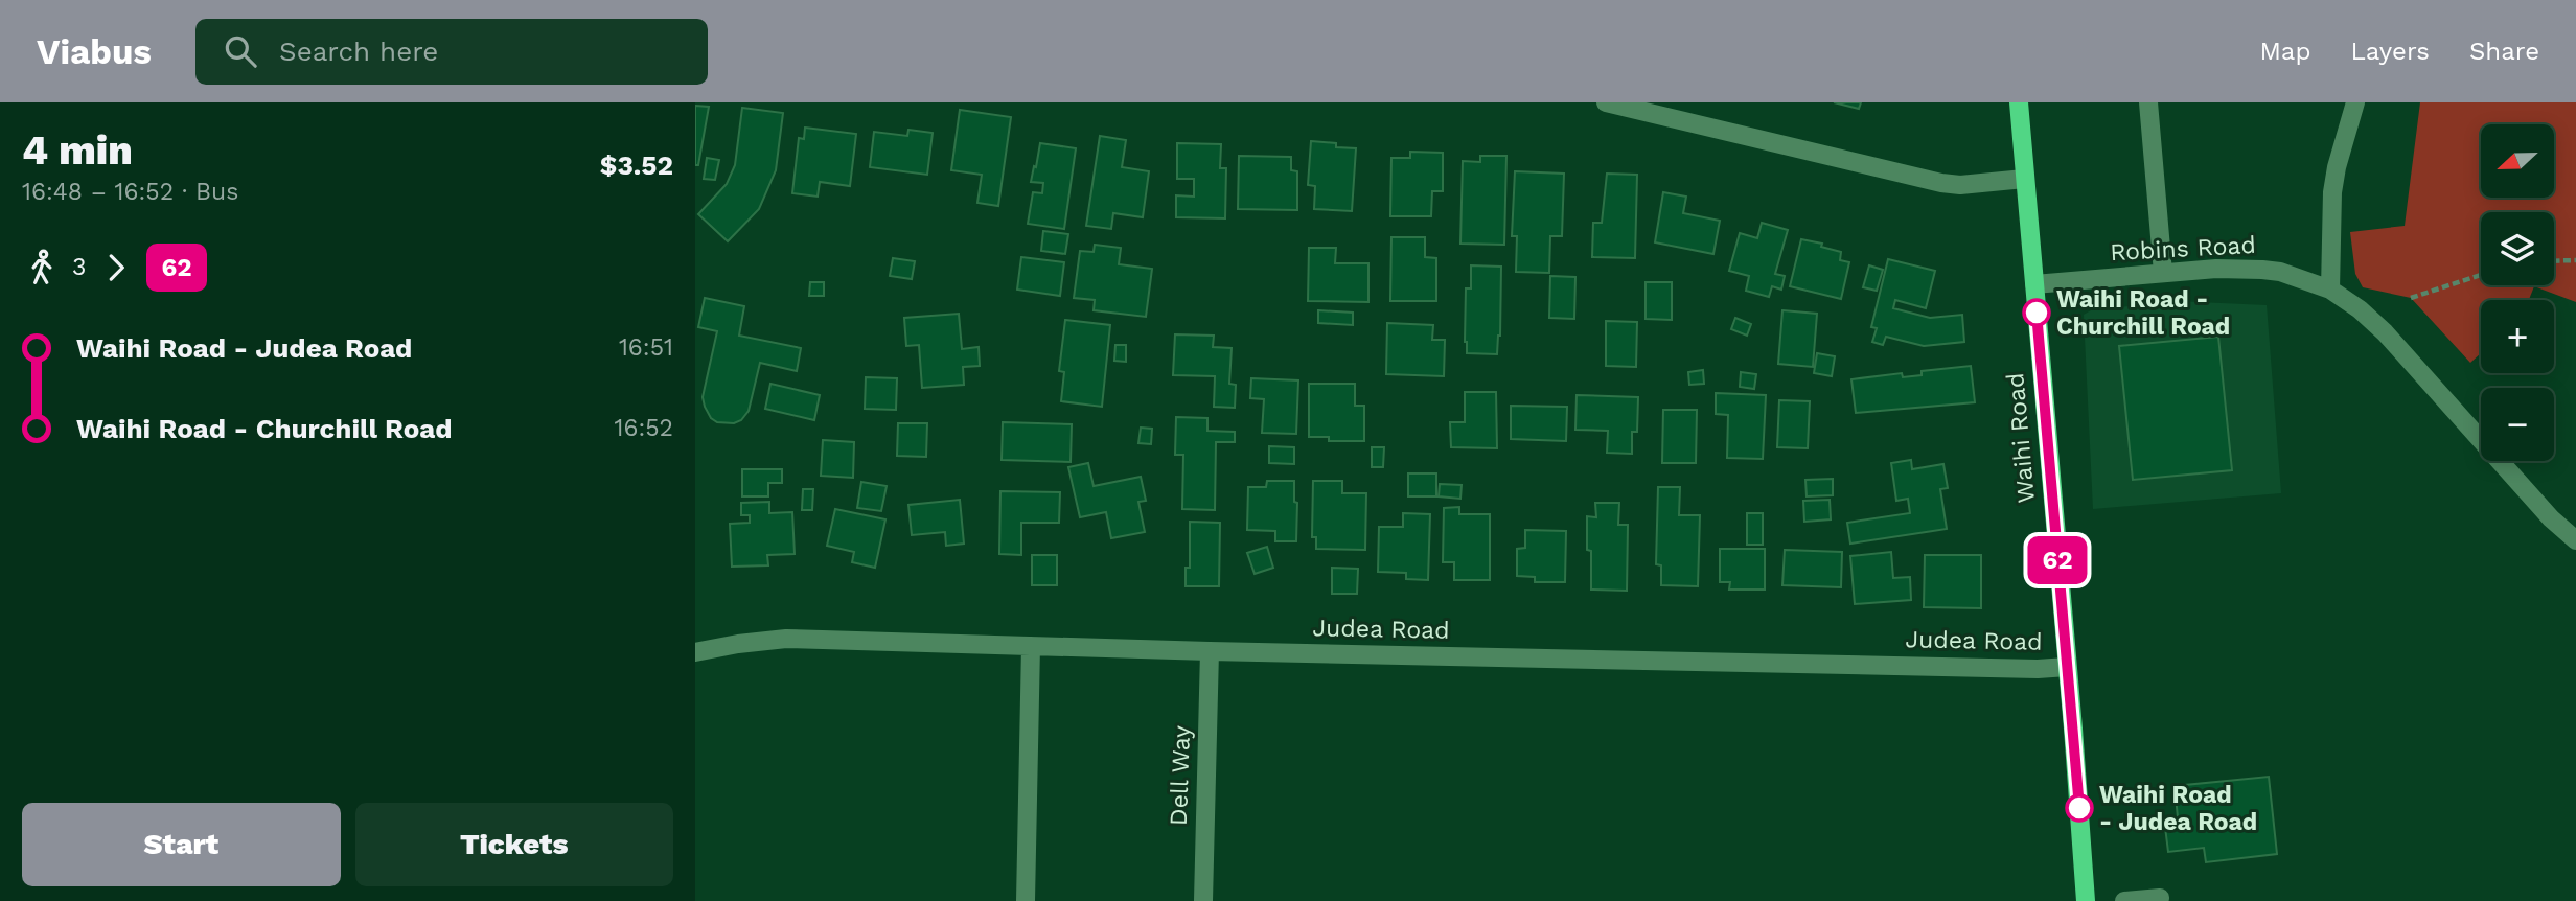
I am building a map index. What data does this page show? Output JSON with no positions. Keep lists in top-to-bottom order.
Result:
{
  "streets": {
    "main road": ["Waihi Road"],
    "street": ["Robins Road", "Judea Road", "Dell Way"]
  },
  "crossings": [
    ["Robins Road", "Waihi Road"],
    ["Waihi Road", "Judea Road"],
    ["Judea Road", "Dell Way"]
  ],
  "places": ["Waihi Road - Churchill Road", "Waihi Road - Judea Road"],
  "lines": ["bus line 62"],
  "north": "left",
  "page": {
    "header": "Viabus",
    "search": "Search here",
    "nav": ["Map", "Layers", "Share"],
    "heading": ["4 min", "16:48 – 16:52 · Bus", "$3.52"],
    "on_map": "62",
    "map_buttons": ["+", "−"],
    "legs": ["3", "62"],
    "list": [
      {
        "name": "Waihi Road - Judea Road",
        "value": "16:51"
      },
      {
        "name": "Waihi Road - Churchill Road",
        "value": "16:52"
      }
    ],
    "buttons": ["Start", "Tickets"]
  }
}
